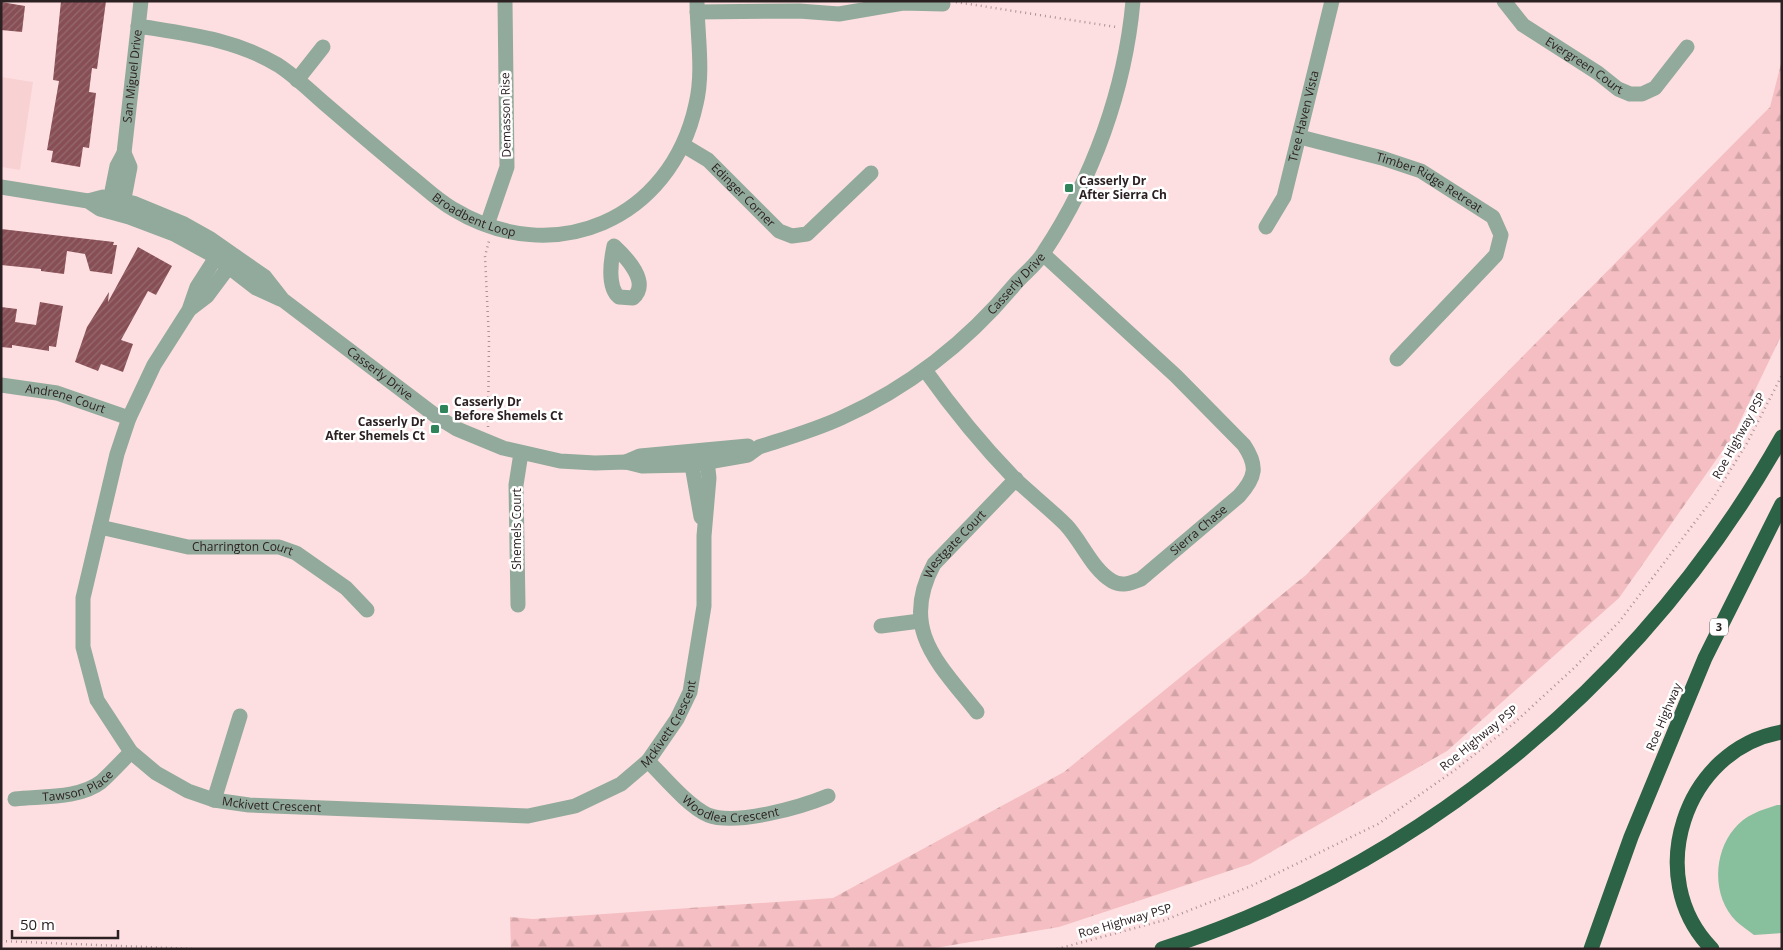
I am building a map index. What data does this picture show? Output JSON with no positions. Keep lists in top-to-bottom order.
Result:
{
  "streets": {
    "highway": ["3", "Roe Highway"],
    "street": [
      "Evergreen Court",
      "San Miguel Drive",
      "Demasson Rise",
      "Tree Haven Vista",
      "Timber Ridge Retreat",
      "Edinger Corner",
      "Broadbent Loop",
      "Casserly Drive",
      "Andrene Court",
      "Shemels Court",
      "Sierra Chase",
      "Westgate Court",
      "Charrington Court",
      "Mckivett Crescent",
      "Tawson Place",
      "Woodlea Crescent"
    ],
    "path": ["Roe Highway PSP"]
  },
  "crossings": [
    ["San Miguel Drive", "Broadbent Loop"],
    ["San Miguel Drive", "Casserly Drive"],
    ["Demasson Rise", "Broadbent Loop"],
    ["Tree Haven Vista", "Timber Ridge Retreat"],
    ["Edinger Corner", "Broadbent Loop"],
    ["Casserly Drive", "Shemels Court"],
    ["Casserly Drive", "Sierra Chase"],
    ["Casserly Drive", "Mckivett Crescent"],
    ["Andrene Court", "Mckivett Crescent"],
    ["Sierra Chase", "Westgate Court"],
    ["Charrington Court", "Mckivett Crescent"],
    ["Mckivett Crescent", "Tawson Place"],
    ["Mckivett Crescent", "Woodlea Crescent"]
  ],
  "places": {
    "transit": ["Casserly Dr After Sierra Ch", "Casserly Dr Before Shemels Ct", "Casserly Dr After Shemels Ct"]
  },
  "scale_bar": "50 m"
}
